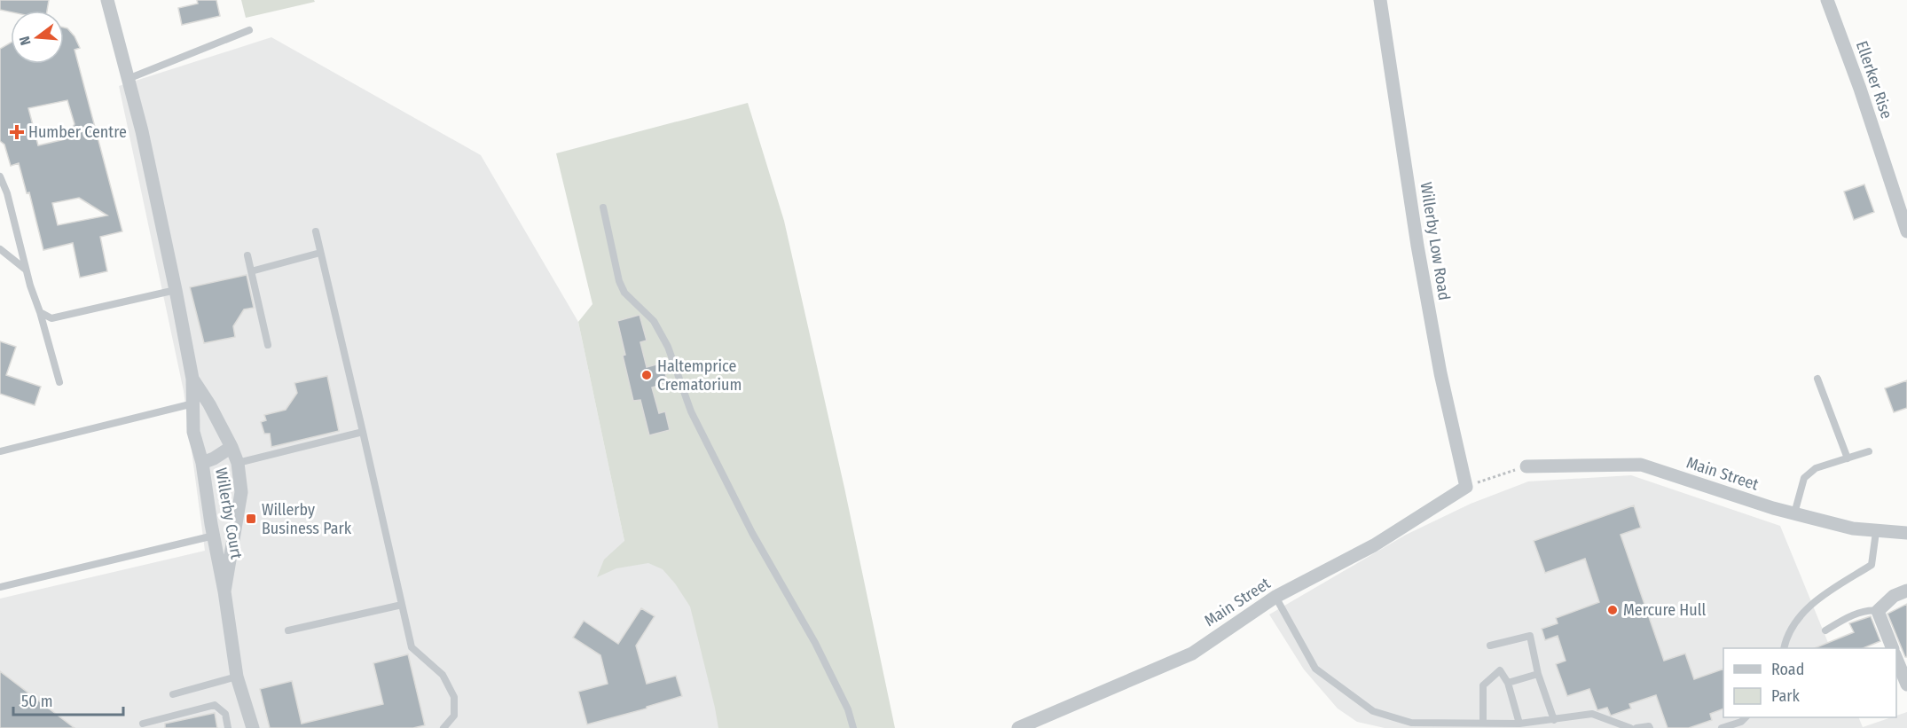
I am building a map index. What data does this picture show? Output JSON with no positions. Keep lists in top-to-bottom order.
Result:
{
  "streets": {
    "street": [
      "Ellerker Rise",
      "Willerby Low Road",
      "Main Street",
      "Willerby Court"
    ]
  },
  "crossings": [
    ["Willerby Low Road", "Main Street"]
  ],
  "places": {
    "health": ["Humber Centre"],
    "other": ["Haltemprice Crematorium", "Mercure Hull"],
    "transit": ["Willerby Business Park"]
  },
  "legend": ["Road", "Park"],
  "scale_bar": "50 m",
  "north": "left"
}
